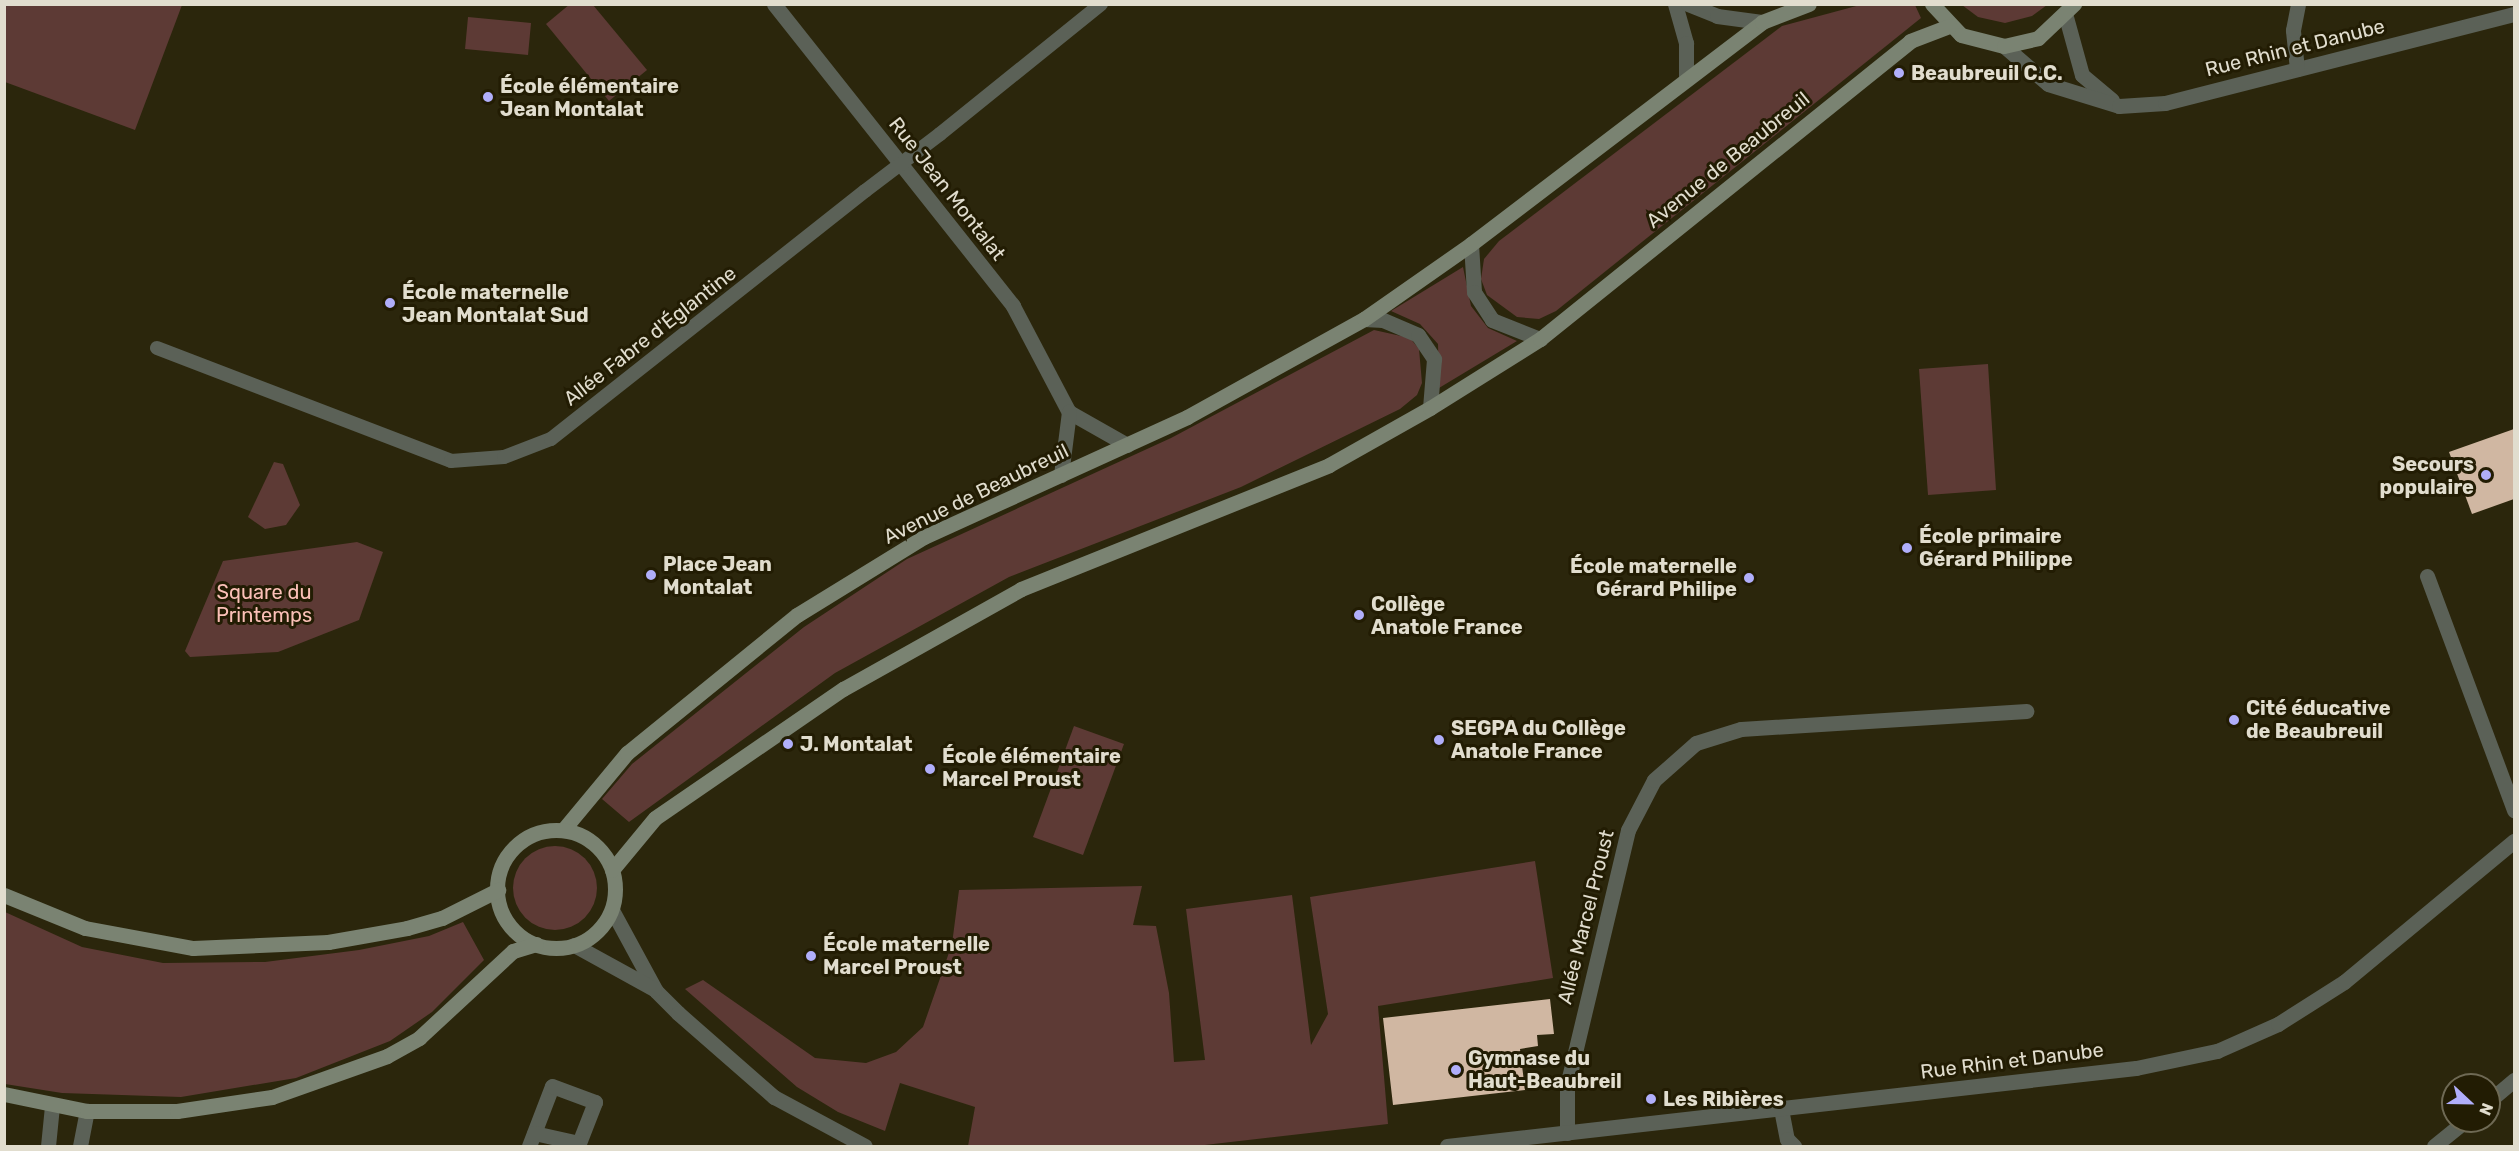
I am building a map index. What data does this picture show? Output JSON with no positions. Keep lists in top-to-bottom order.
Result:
{
  "streets": {
    "main road": ["Avenue de Beaubreuil"],
    "street": [
      "Rue Rhin et Danube",
      "Rue Jean Montalat",
      "Allée Fabre d'Églantine",
      "Allée Marcel Proust"
    ]
  },
  "crossings": [
    ["Rue Rhin et Danube", "Allée Marcel Proust"]
  ],
  "parks": ["Square du Printemps"],
  "places": [
    "Beaubreuil C.C.",
    "École élémentaire Jean Montalat",
    "École maternelle Jean Montalat Sud",
    "Secours populaire",
    "École primaire Gérard Philippe",
    "Place Jean Montalat",
    "École maternelle Gérard Philipe",
    "Collège Anatole France",
    "Cité éducative de Beaubreuil",
    "SEGPA du Collège Anatole France",
    "J. Montalat",
    "École élémentaire Marcel Proust",
    "École maternelle Marcel Proust",
    "Gymnase du Haut-Beaubreil",
    "Les Ribières"
  ],
  "north": "right"
}
